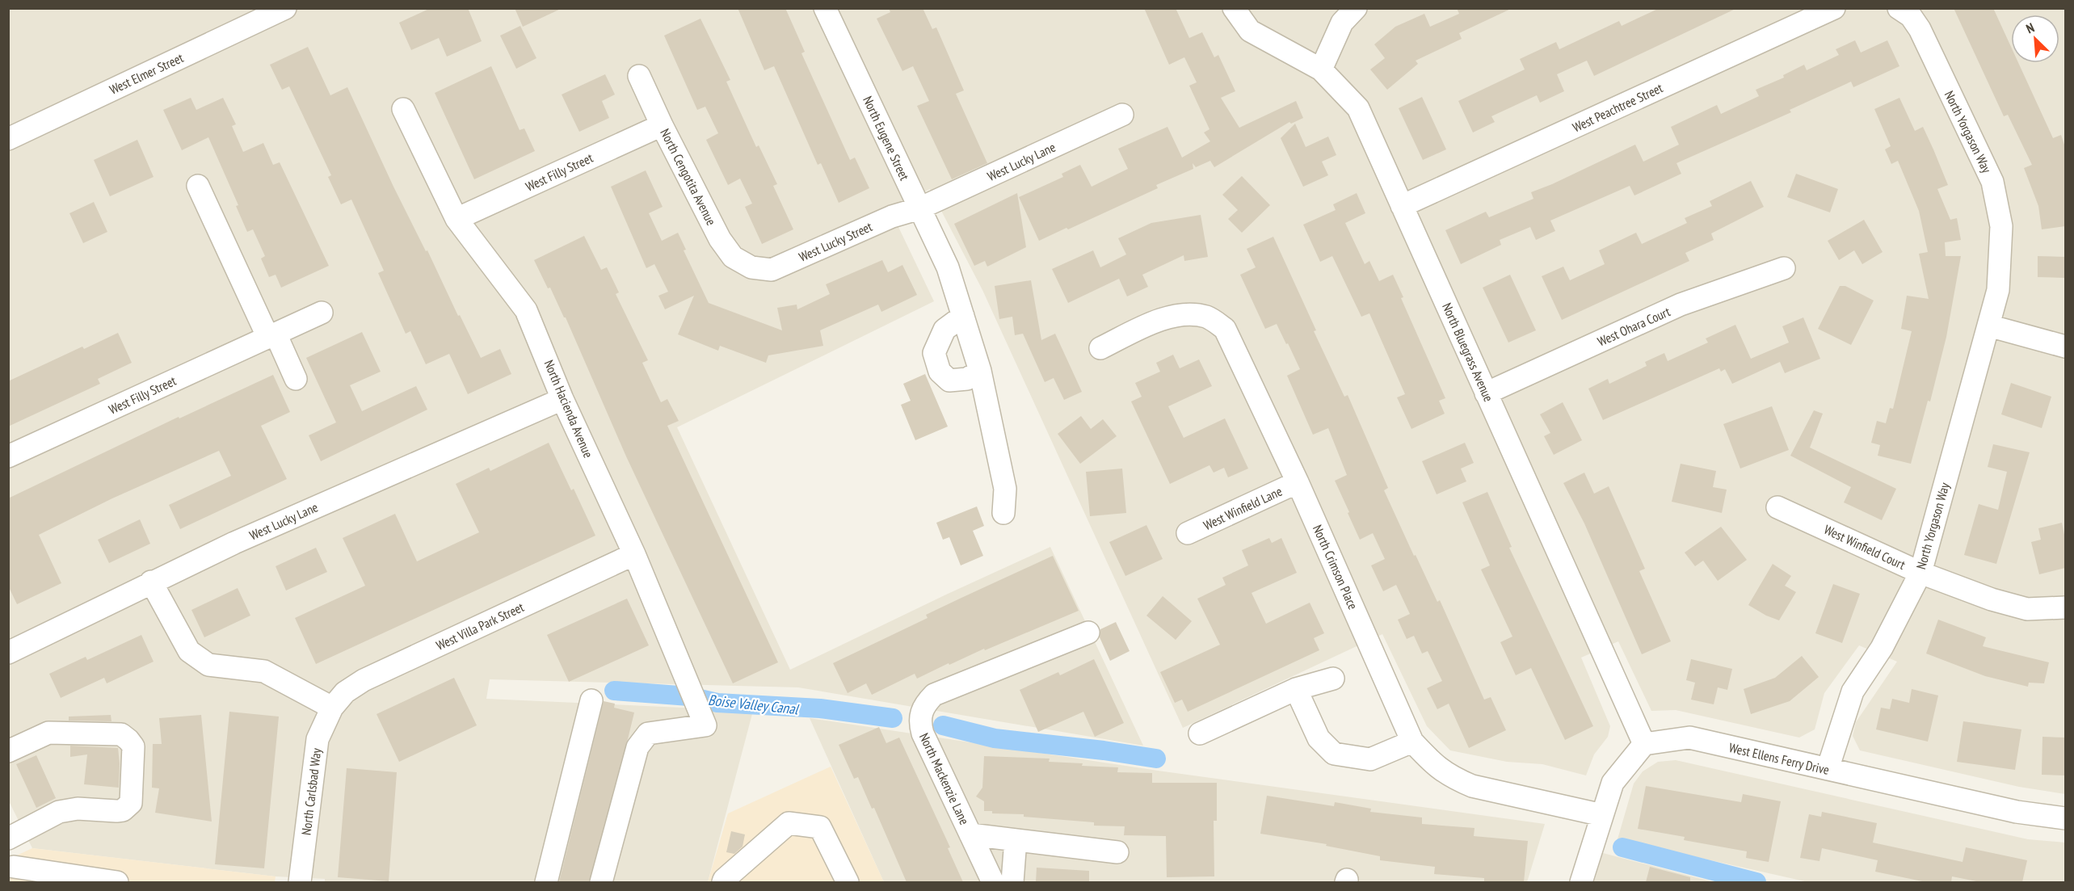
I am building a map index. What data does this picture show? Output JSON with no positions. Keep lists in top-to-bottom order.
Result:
{
  "streets": {
    "street": [
      "West Elmer Street",
      "West Peachtree Street",
      "North Yorgason Way",
      "North Eugene Street",
      "West Lucky Lane",
      "West Filly Street",
      "North Cengotita Avenue",
      "West Lucky Street",
      "West Ohara Court",
      "North Bluegrass Avenue",
      "North Hacienda Avenue",
      "West Winfield Lane",
      "West Winfield Court",
      "North Crimson Place",
      "West Villa Park Street",
      "West Ellens Ferry Drive",
      "North Mackenzie Lane",
      "North Carlsbad Way"
    ]
  },
  "crossings": [
    ["West Peachtree Street", "North Bluegrass Avenue"],
    ["North Yorgason Way", "West Winfield Court"],
    ["North Yorgason Way", "West Ellens Ferry Drive"],
    ["North Eugene Street", "West Lucky Lane"],
    ["North Eugene Street", "West Lucky Street"],
    ["West Lucky Lane", "West Lucky Street"],
    ["West Lucky Lane", "North Hacienda Avenue"],
    ["West Filly Street", "North Cengotita Avenue"],
    ["West Filly Street", "North Hacienda Avenue"],
    ["North Cengotita Avenue", "West Lucky Street"],
    ["West Ohara Court", "North Bluegrass Avenue"],
    ["North Bluegrass Avenue", "West Ellens Ferry Drive"],
    ["North Hacienda Avenue", "West Villa Park Street"],
    ["West Winfield Lane", "North Crimson Place"],
    ["West Villa Park Street", "North Carlsbad Way"]
  ],
  "water": ["Boise Valley Canal"],
  "north": "top left"
}
